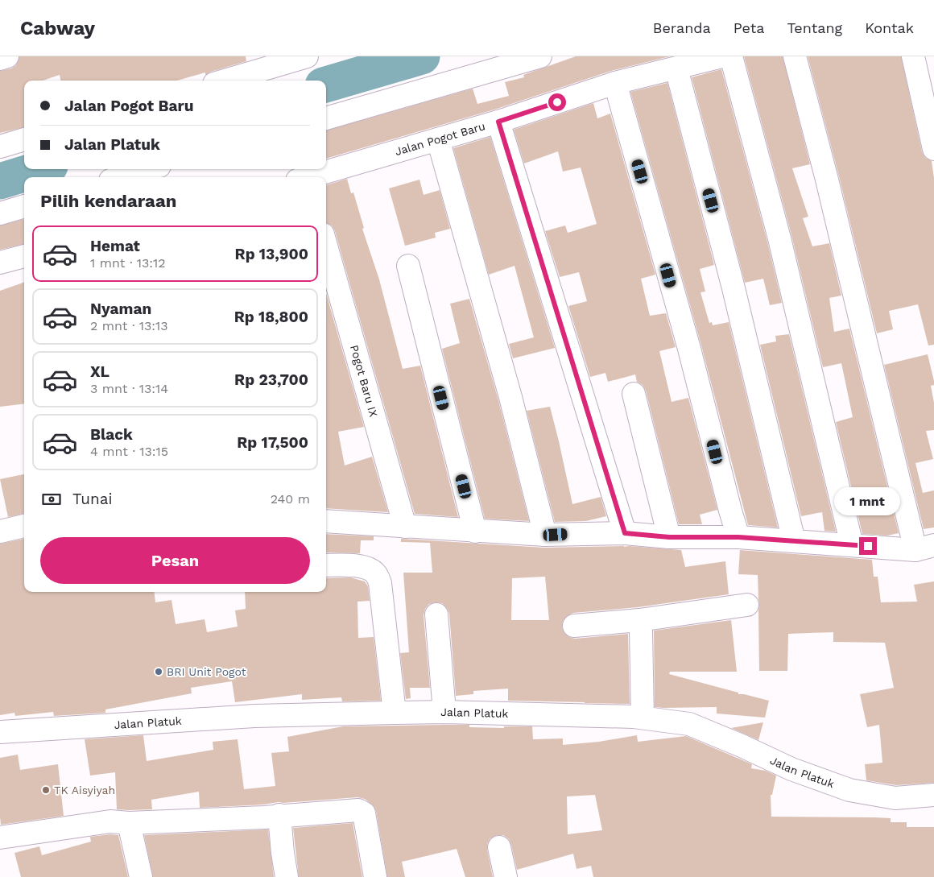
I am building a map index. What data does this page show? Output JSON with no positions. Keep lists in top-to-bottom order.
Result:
{
  "streets": {
    "street": ["Jalan Pogot Baru", "Pogot Baru IX", "Jalan Platuk"]
  },
  "places": ["BRI Unit Pogot", "TK Aisyiyah"],
  "page": {
    "header": "Cabway",
    "nav": [
      "Beranda",
      "Peta",
      "Tentang",
      "Kontak"
    ],
    "banner": ["Jalan Pogot Baru", "Jalan Platuk"],
    "heading": "Pilih kendaraan",
    "list": [
      {
        "name": "Hemat",
        "note": "1 mnt · 13:12",
        "value": "Rp 13,900"
      },
      {
        "name": "Nyaman",
        "note": "2 mnt · 13:13",
        "value": "Rp 18,800"
      },
      {
        "name": "XL",
        "note": "3 mnt · 13:14",
        "value": "Rp 23,700"
      },
      {
        "name": "Black",
        "note": "4 mnt · 13:15",
        "value": "Rp 17,500"
      }
    ],
    "pay": ["Tunai", "240 m"],
    "bubble": "1 mnt",
    "buttons": "Pesan"
  }
}
